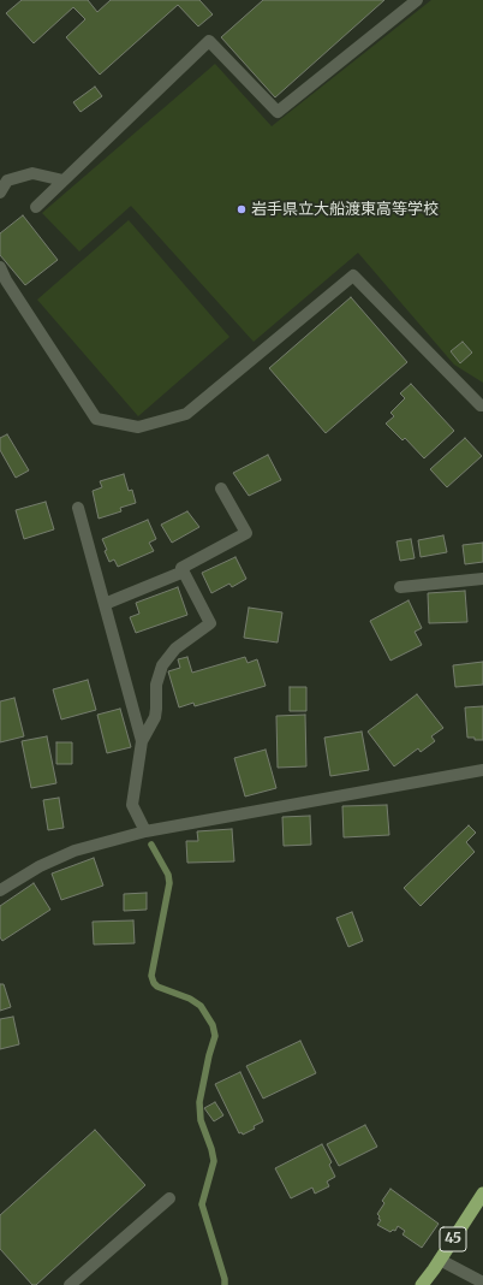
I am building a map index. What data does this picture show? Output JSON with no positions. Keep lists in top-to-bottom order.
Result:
{
  "streets": {
    "highway": ["45"]
  },
  "places": ["岩手県立大船渡東高等学校"]
}
